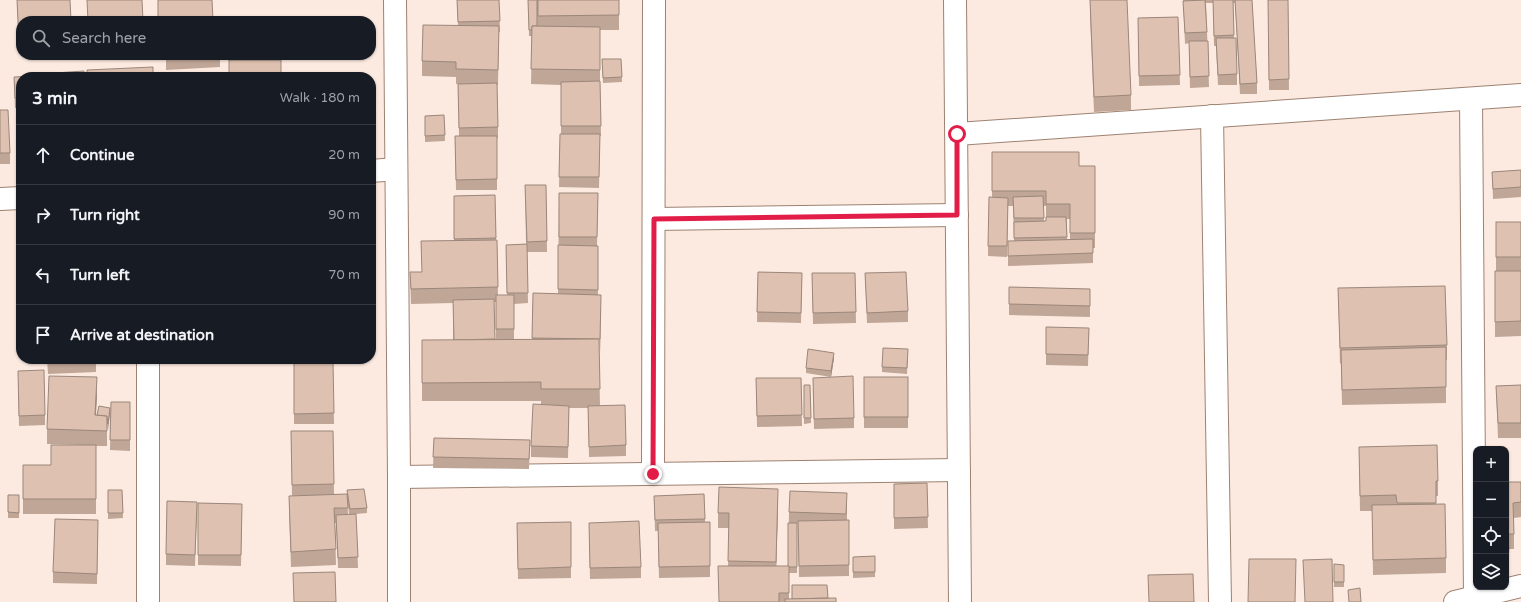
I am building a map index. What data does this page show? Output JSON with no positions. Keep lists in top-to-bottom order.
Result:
{
  "page": {
    "search": "Search here",
    "heading": ["3 min", "Walk · 180 m"],
    "list": [
      ["Continue", "20 m"],
      ["Turn right", "90 m"],
      ["Turn left", "70 m"],
      "Arrive at destination"
    ],
    "map_buttons": ["+", "−"]
  }
}
